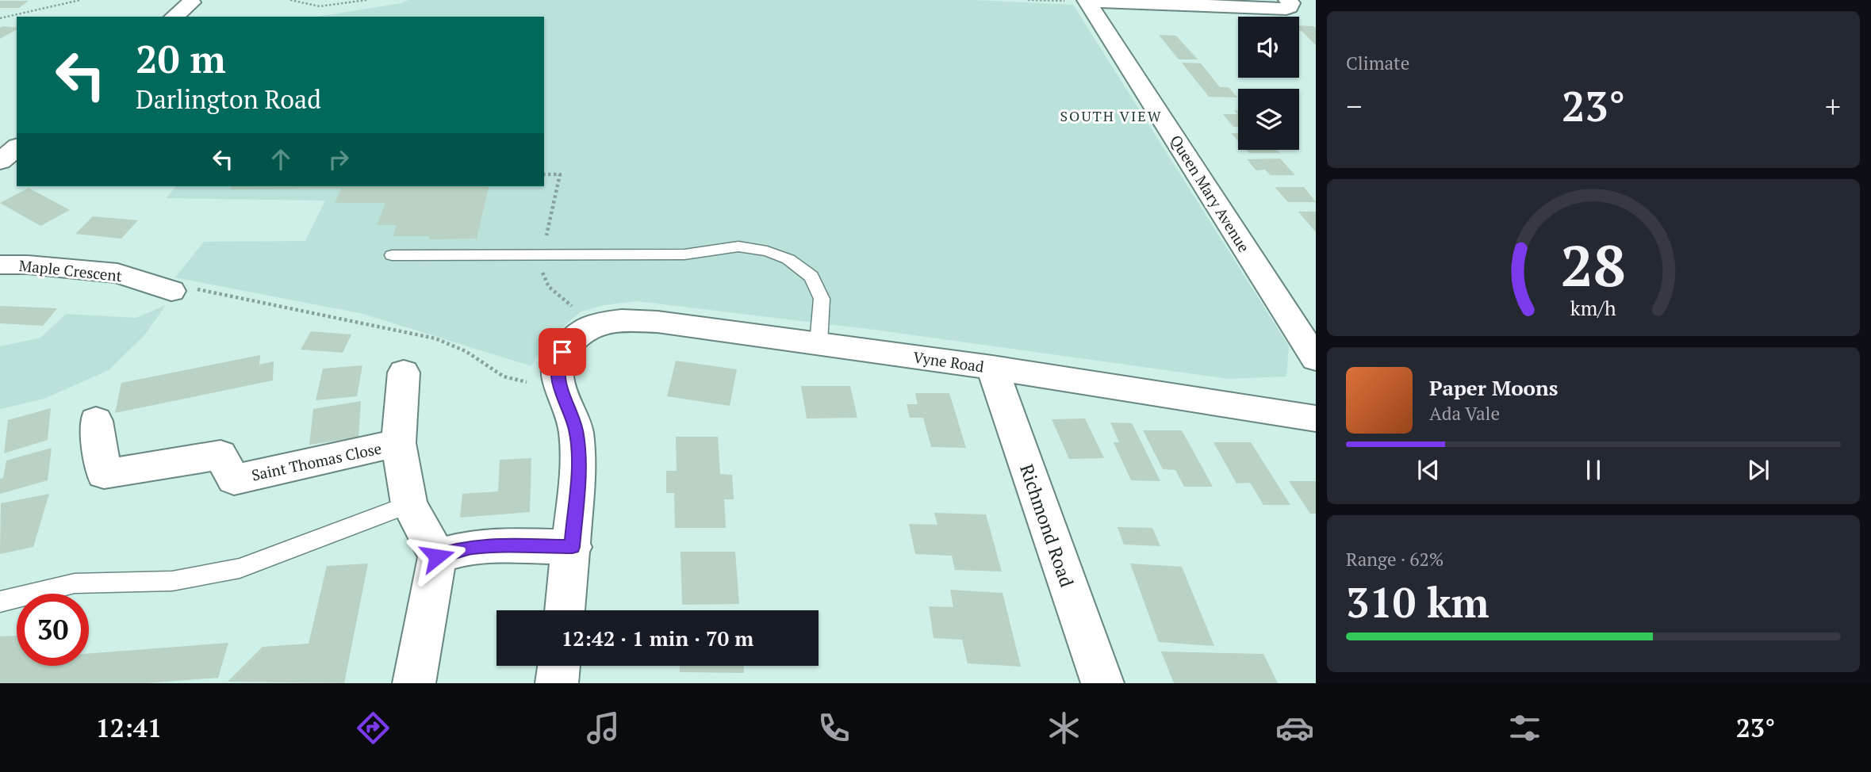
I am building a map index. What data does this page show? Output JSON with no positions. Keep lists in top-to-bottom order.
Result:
{
  "streets": {
    "street": [
      "Queen Mary Avenue",
      "Maple Crescent",
      "Vyne Road",
      "Saint Thomas Close",
      "Richmond Road"
    ]
  },
  "crossings": [
    ["Vyne Road", "Richmond Road"]
  ],
  "districts": ["SOUTH VIEW"],
  "page": {
    "tile": [
      "Climate",
      ["Range · 62%", "310 km"]
    ],
    "turn": ["20 m", "Darlington Road"],
    "heat": ["−", "23°", "+"],
    "song": ["Paper Moons", "Ada Vale"],
    "limit": "30",
    "trip": "12:42 · 1 min · 70 m",
    "tabs": ["12:41", "23°"],
    "gauge": ["28", "km/h"]
  }
}
